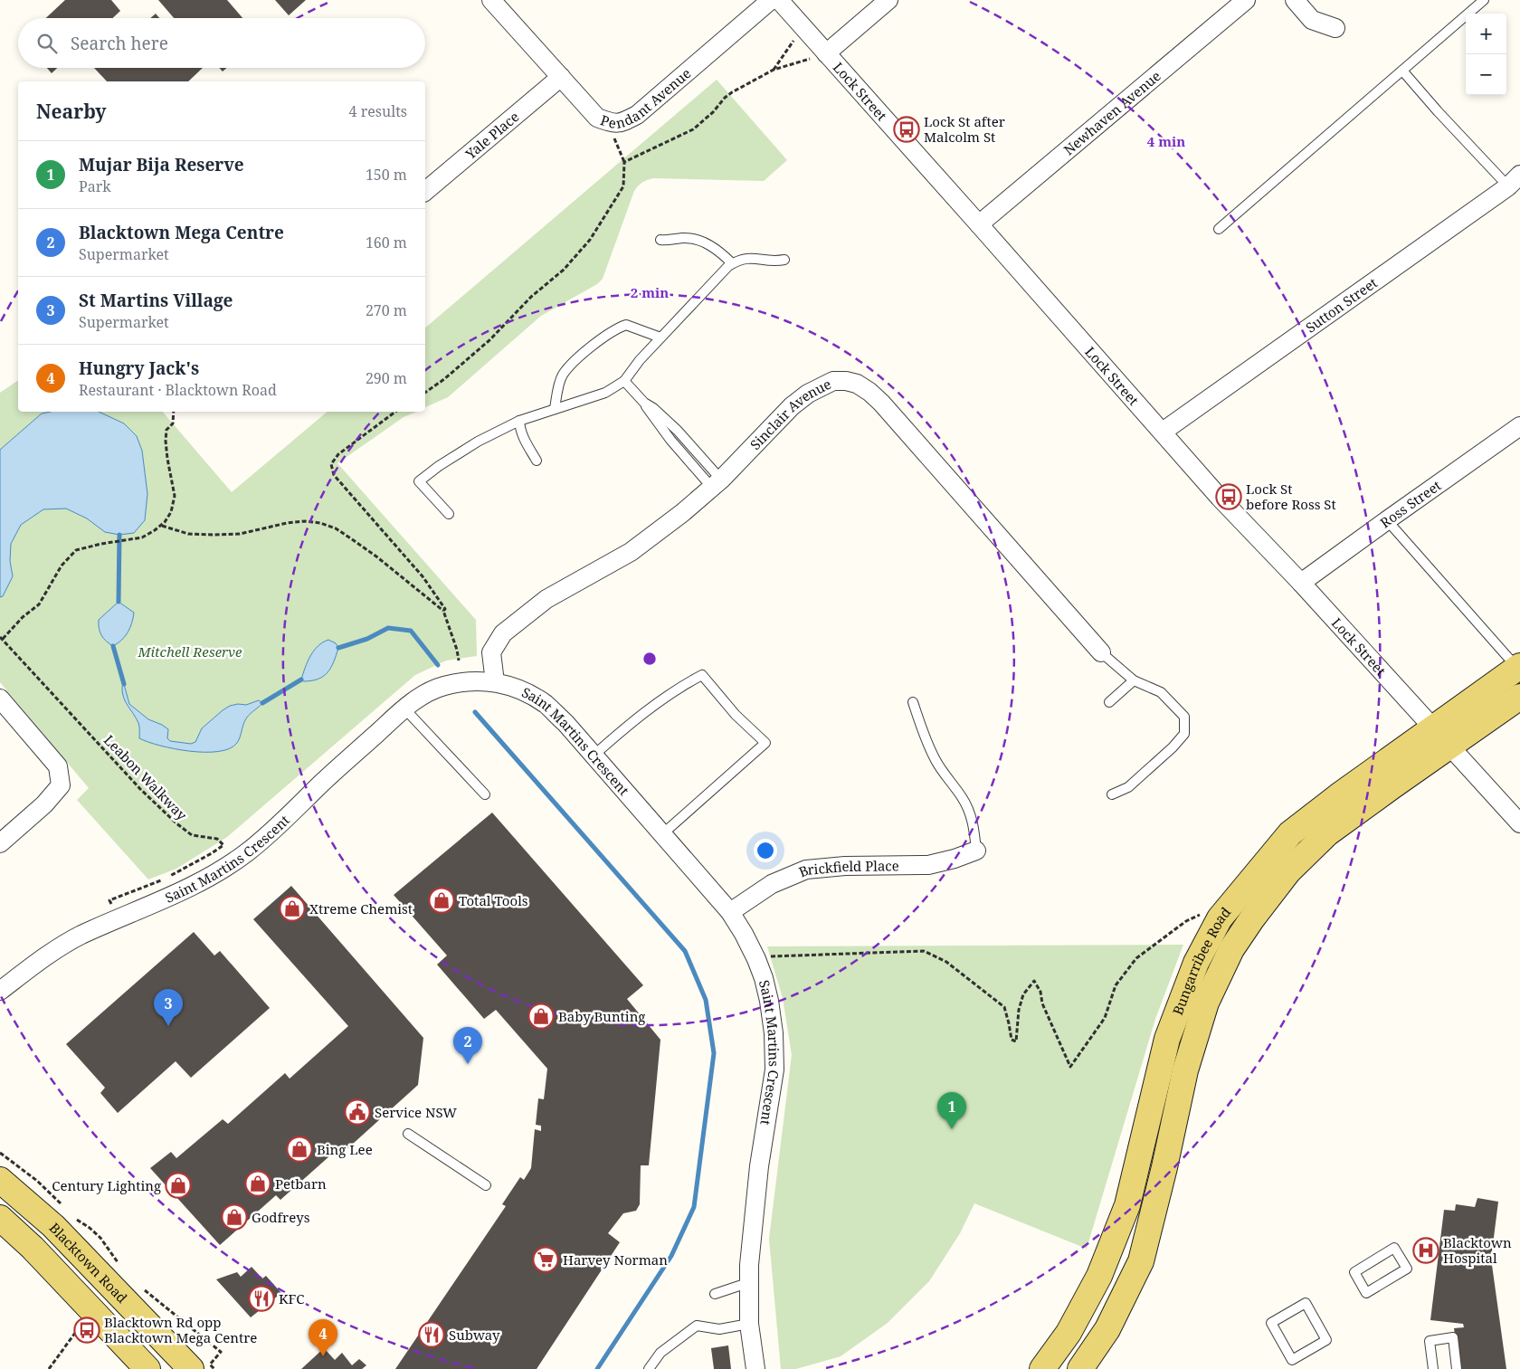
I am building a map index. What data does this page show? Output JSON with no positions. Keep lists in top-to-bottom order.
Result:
{
  "streets": {
    "main road": ["Bungarribee Road", "Blacktown Road"],
    "street": [
      "Lock Street",
      "Pendant Avenue",
      "Newhaven Avenue",
      "Yale Place",
      "Sutton Street",
      "Sinclair Avenue",
      "Ross Street",
      "Saint Martins Crescent",
      "Brickfield Place"
    ],
    "path": ["Leabon Walkway"]
  },
  "crossings": [
    ["Lock Street", "Newhaven Avenue"],
    ["Lock Street", "Sutton Street"],
    ["Lock Street", "Ross Street"],
    ["Lock Street", "Bungarribee Road"],
    ["Pendant Avenue", "Yale Place"],
    ["Sinclair Avenue", "Saint Martins Crescent"],
    ["Saint Martins Crescent", "Leabon Walkway"],
    ["Saint Martins Crescent", "Brickfield Place"]
  ],
  "parks": ["Mitchell Reserve"],
  "places": {
    "bus stop": ["Lock St after Malcolm St", "Lock St before Ross St", "Blacktown Rd opp Blacktown Mega Centre"],
    "shop": [
      "Total Tools",
      "Xtreme Chemist",
      "Baby Bunting",
      "Bing Lee",
      "Petbarn",
      "Century Lighting",
      "Godfreys"
    ],
    "public building": ["Service NSW"],
    "hospital": ["Blacktown Hospital"],
    "supermarket": ["Harvey Norman"],
    "restaurant": ["KFC", "Subway"]
  },
  "page": {
    "map_buttons": ["+", "−"],
    "search": "Search here",
    "heading": ["Nearby", "4 results"],
    "list": [
      {
        "mark": "1",
        "name": "Mujar Bija Reserve",
        "note": "Park",
        "value": "150 m"
      },
      {
        "mark": "2",
        "name": "Blacktown Mega Centre",
        "note": "Supermarket",
        "value": "160 m"
      },
      {
        "mark": "3",
        "name": "St Martins Village",
        "note": "Supermarket",
        "value": "270 m"
      },
      {
        "mark": "4",
        "name": "Hungry Jack's",
        "note": "Restaurant · Blacktown Road",
        "value": "290 m"
      }
    ],
    "pins": [
      "3",
      "2",
      "1",
      "4"
    ]
  },
  "rings": ["4 min", "2 min"]
}
